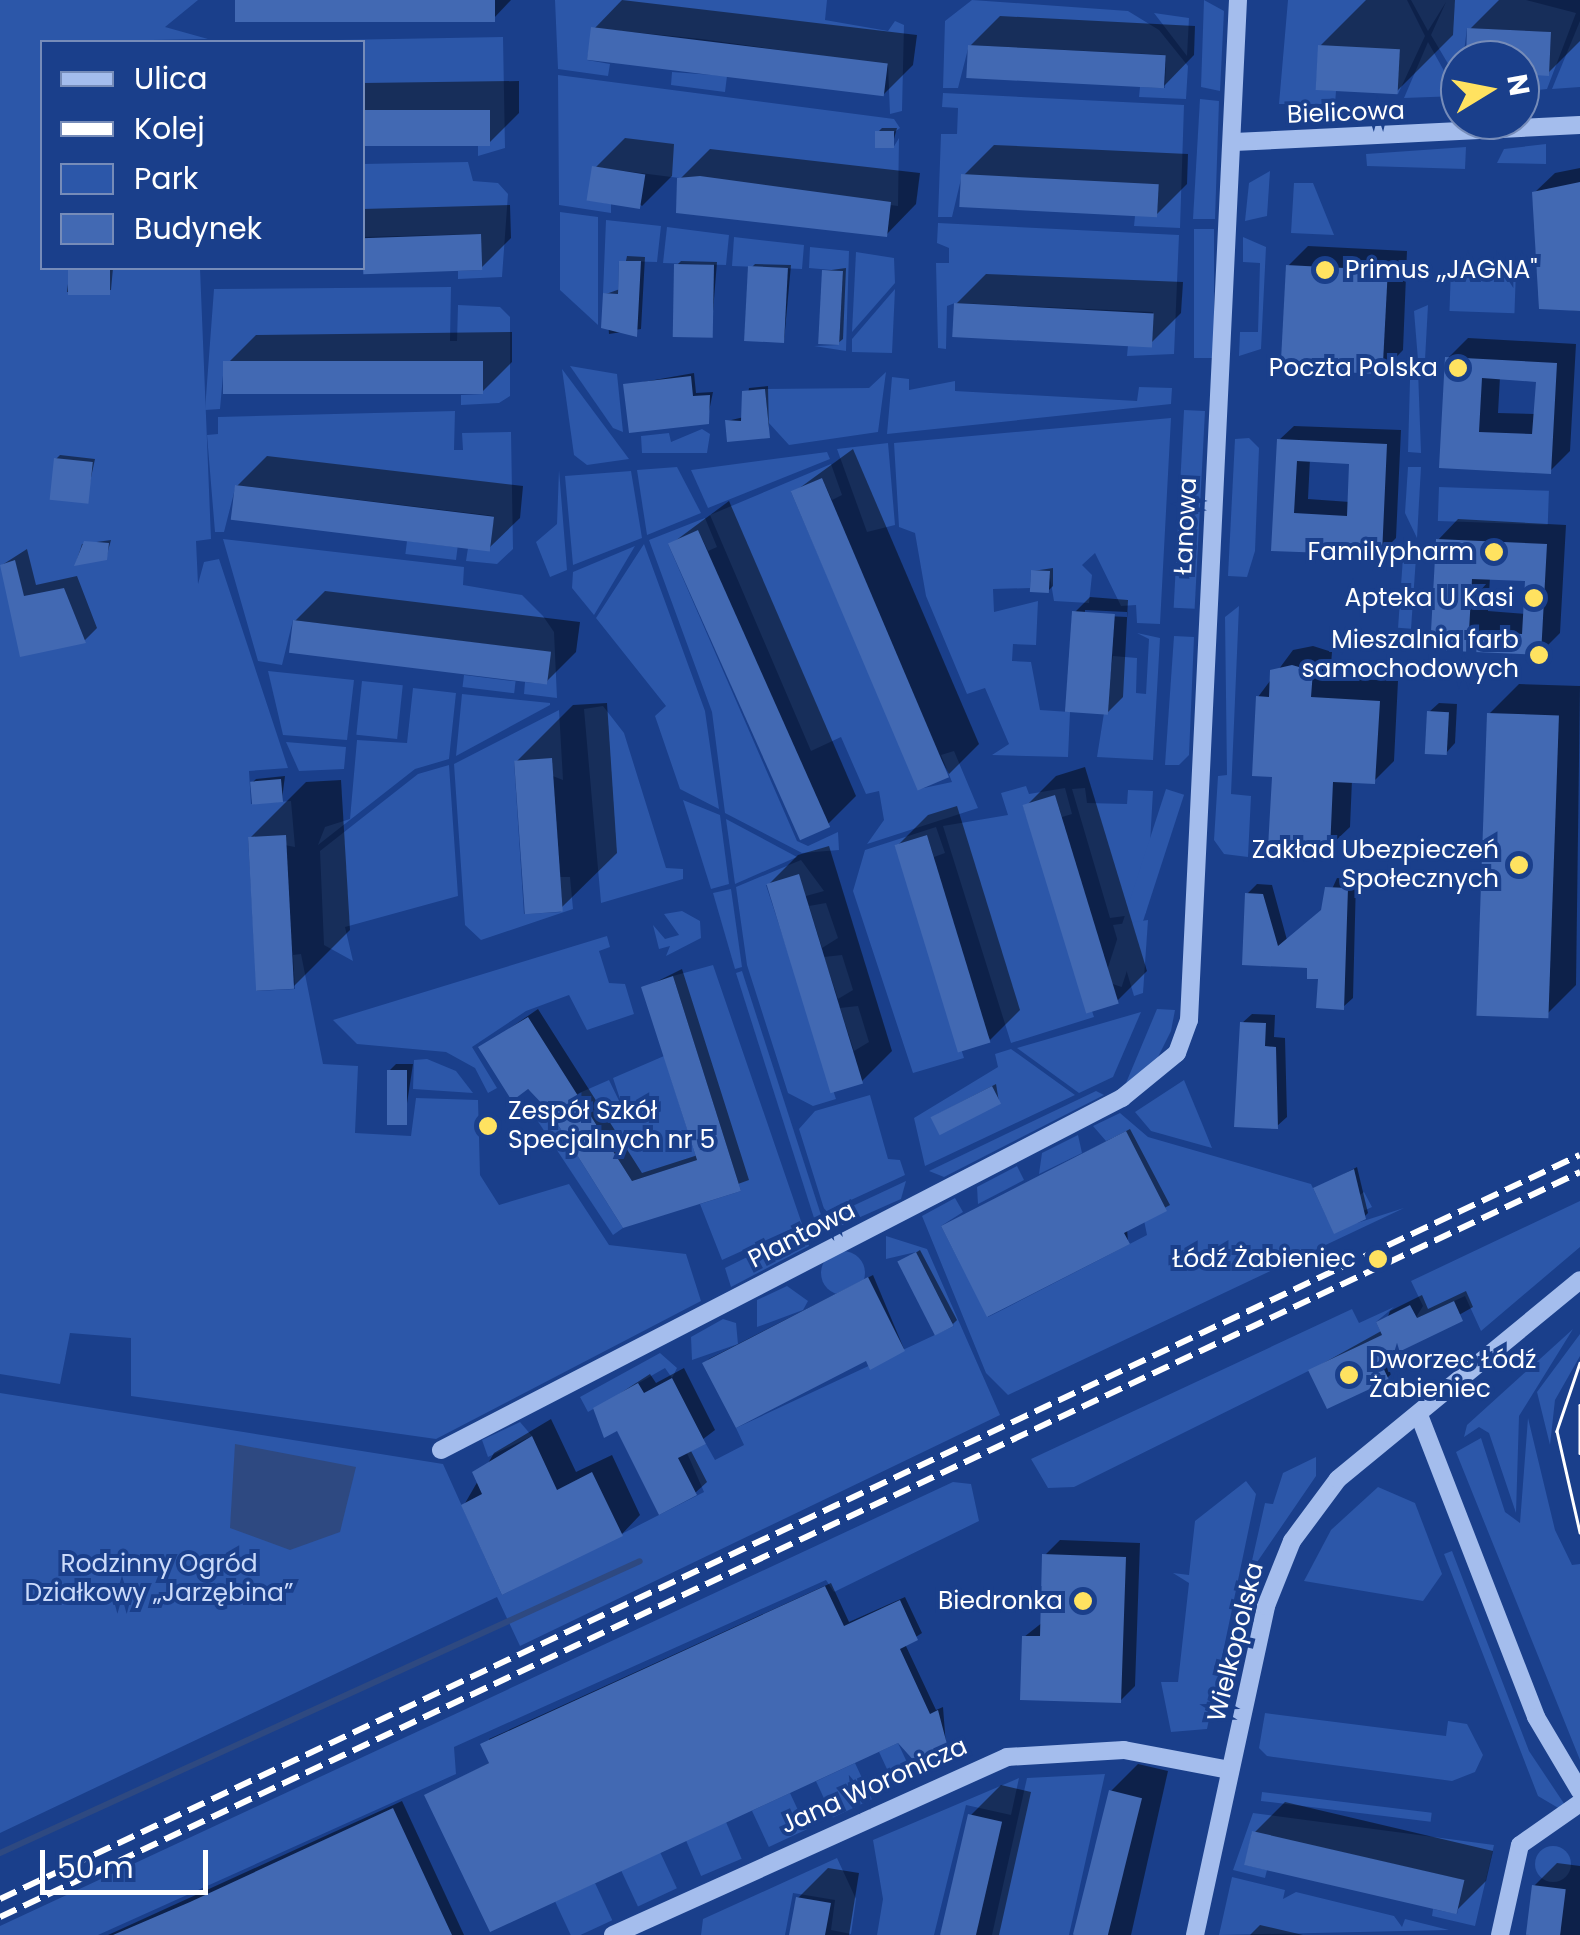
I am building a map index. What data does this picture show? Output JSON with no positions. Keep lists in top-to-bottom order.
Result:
{
  "streets": {
    "street": [
      "Bielicowa",
      "Łanowa",
      "Plantowa",
      "Wielkopolska",
      "Jana Woronicza"
    ]
  },
  "crossings": [
    ["Bielicowa", "Łanowa"],
    ["Łanowa", "Plantowa"],
    ["Wielkopolska", "Jana Woronicza"]
  ],
  "parks": ["Rodzinny Ogród Działkowy „Jarzębina”"],
  "places": [
    "Primus ,,JAGNA\"",
    "Poczta Polska",
    "Familypharm",
    "Apteka U Kasi",
    "Mieszalnia farb samochodowych",
    "Zakład Ubezpieczeń Społecznych",
    "Zespół Szkół Specjalnych nr 5",
    "Łódź Żabieniec",
    "Dworzec Łódź Żabieniec",
    "Biedronka"
  ],
  "legend": [
    "Ulica",
    "Kolej",
    "Park",
    "Budynek"
  ],
  "scale_bar": "50 m",
  "north": "right"
}
